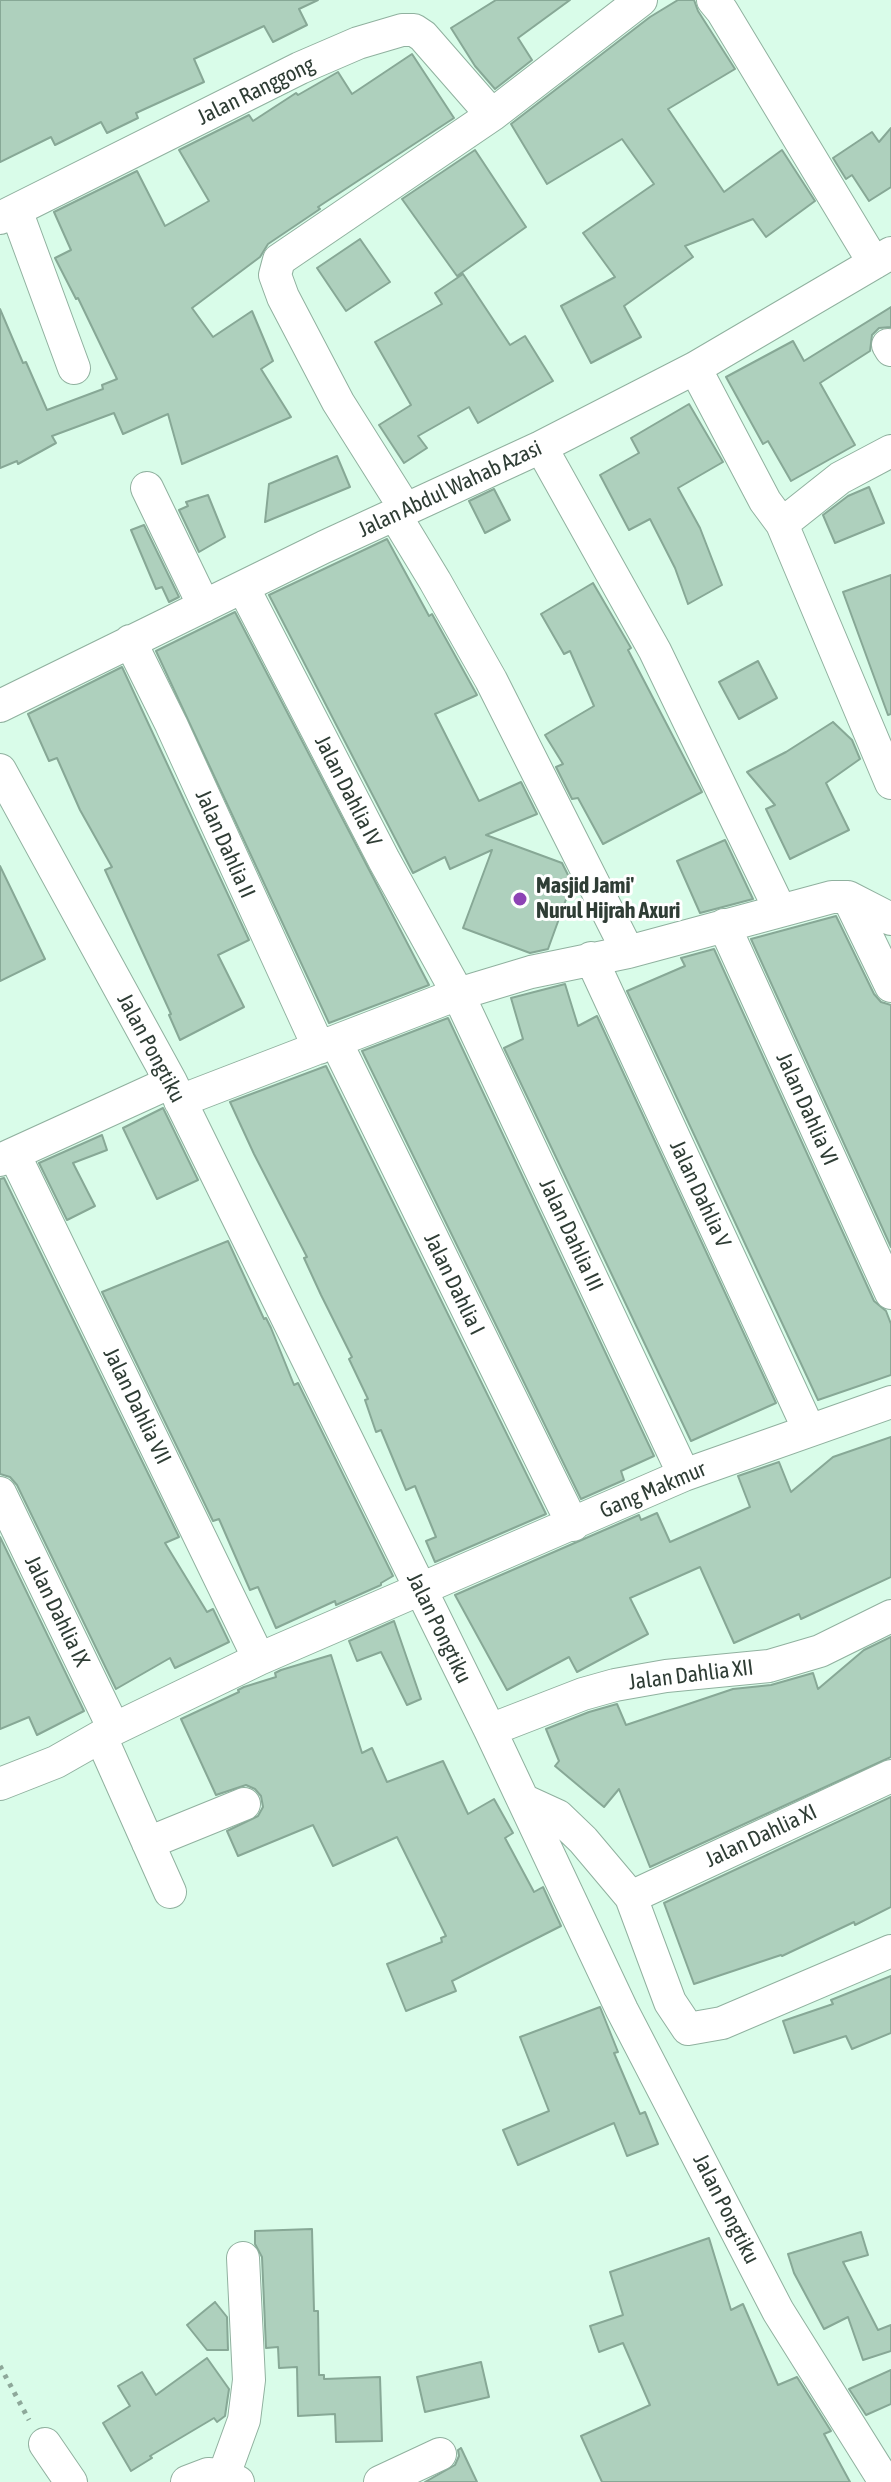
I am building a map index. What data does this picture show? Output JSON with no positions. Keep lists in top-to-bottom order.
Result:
{
  "streets": {
    "street": [
      "Jalan Ranggong",
      "Jalan Abdul Wahab Azasi",
      "Jalan Dahlia IV",
      "Jalan Dahlia II",
      "Jalan Pongtiku",
      "Jalan Dahlia VI",
      "Jalan Dahlia V",
      "Jalan Dahlia III",
      "Jalan Dahlia I",
      "Jalan Dahlia VII",
      "Gang Makmur",
      "Jalan Dahlia IX",
      "Jalan Dahlia XII",
      "Jalan Dahlia XI"
    ]
  },
  "crossings": [
    ["Jalan Abdul Wahab Azasi", "Jalan Dahlia IV"],
    ["Jalan Abdul Wahab Azasi", "Jalan Dahlia II"],
    ["Jalan Dahlia IV", "Jalan Dahlia III"],
    ["Jalan Dahlia II", "Jalan Dahlia I"],
    ["Jalan Pongtiku", "Gang Makmur"],
    ["Jalan Pongtiku", "Jalan Dahlia XII"],
    ["Jalan Dahlia V", "Gang Makmur"],
    ["Jalan Dahlia III", "Gang Makmur"],
    ["Jalan Dahlia I", "Gang Makmur"],
    ["Jalan Dahlia VII", "Gang Makmur"],
    ["Gang Makmur", "Jalan Dahlia IX"]
  ],
  "places": ["Masjid Jami' Nurul Hijrah Axuri"]
}
